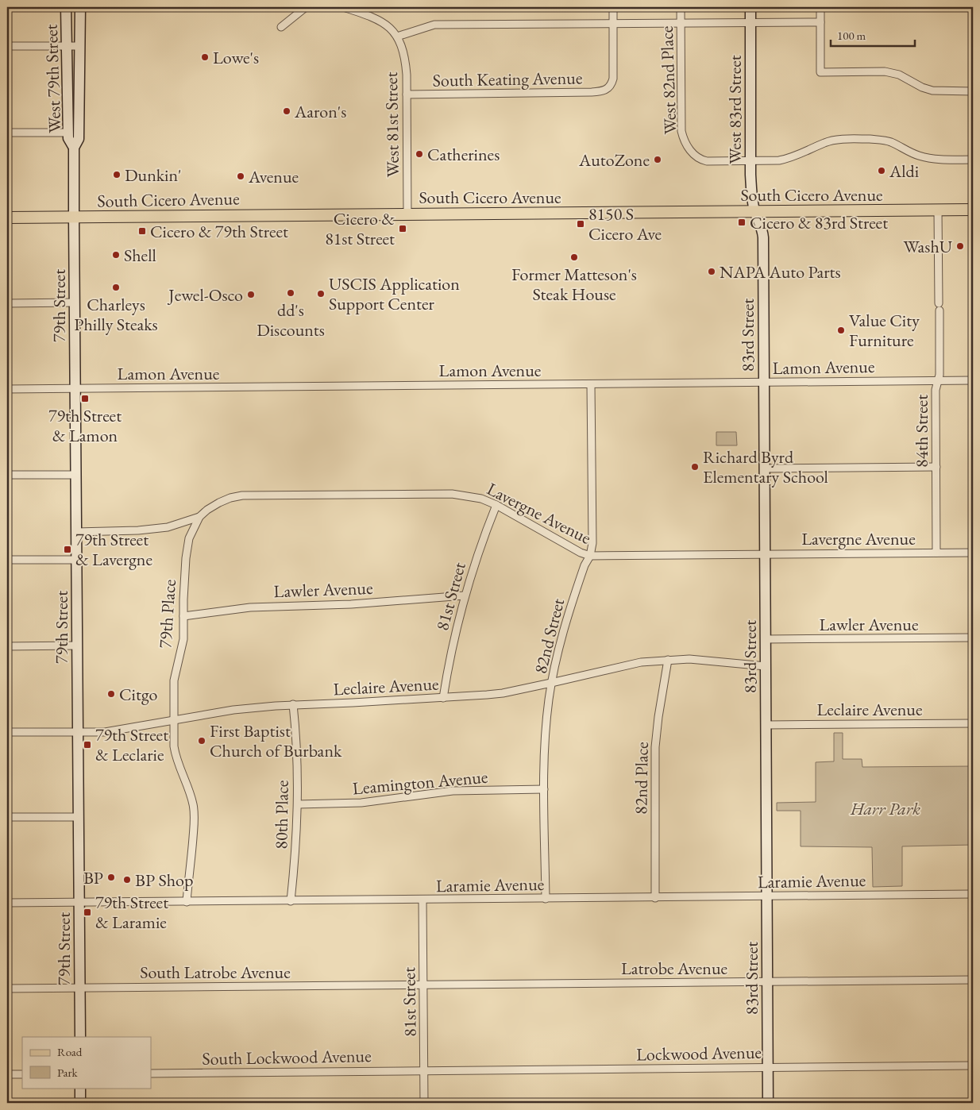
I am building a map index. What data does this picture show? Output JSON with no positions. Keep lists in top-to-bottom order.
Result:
{
  "streets": {
    "main road": [
      "West 79th Street",
      "West 83rd Street",
      "South Cicero Avenue",
      "79th Street",
      "83rd Street"
    ],
    "street": [
      "South Keating Avenue",
      "West 82nd Place",
      "West 81st Street",
      "Lamon Avenue",
      "84th Street",
      "Lavergne Avenue",
      "Lawler Avenue",
      "81st Street",
      "79th Place",
      "82nd Street",
      "Leclaire Avenue",
      "82nd Place",
      "Leamington Avenue",
      "80th Place",
      "Laramie Avenue",
      "Latrobe Avenue",
      "South Latrobe Avenue",
      "Lockwood Avenue",
      "South Lockwood Avenue"
    ]
  },
  "crossings": [
    ["West 79th Street", "South Cicero Avenue"],
    ["West 79th Street", "79th Street"],
    ["South Keating Avenue", "West 81st Street"],
    ["West 82nd Place", "West 83rd Street"],
    ["West 83rd Street", "South Cicero Avenue"],
    ["West 83rd Street", "83rd Street"],
    ["West 81st Street", "South Cicero Avenue"],
    ["South Cicero Avenue", "79th Street"],
    ["South Cicero Avenue", "83rd Street"],
    ["South Cicero Avenue", "84th Street"],
    ["79th Street", "Lamon Avenue"],
    ["79th Street", "Lavergne Avenue"],
    ["79th Street", "Leclaire Avenue"],
    ["79th Street", "Laramie Avenue"],
    ["79th Street", "South Latrobe Avenue"],
    ["83rd Street", "Lamon Avenue"],
    ["83rd Street", "Lavergne Avenue"],
    ["83rd Street", "Lawler Avenue"],
    ["83rd Street", "Leclaire Avenue"],
    ["83rd Street", "Laramie Avenue"],
    ["83rd Street", "Latrobe Avenue"],
    ["83rd Street", "Lockwood Avenue"],
    ["Lamon Avenue", "84th Street"],
    ["Lamon Avenue", "82nd Street"],
    ["84th Street", "Lavergne Avenue"],
    ["Lavergne Avenue", "81st Street"],
    ["Lavergne Avenue", "79th Place"],
    ["Lavergne Avenue", "82nd Street"],
    ["Lawler Avenue", "81st Street"],
    ["Lawler Avenue", "79th Place"],
    ["81st Street", "Leclaire Avenue"],
    ["81st Street", "Laramie Avenue"],
    ["81st Street", "Latrobe Avenue"],
    ["81st Street", "South Latrobe Avenue"],
    ["81st Street", "Lockwood Avenue"],
    ["81st Street", "South Lockwood Avenue"],
    ["79th Place", "Leclaire Avenue"],
    ["79th Place", "Laramie Avenue"],
    ["82nd Street", "Leclaire Avenue"],
    ["82nd Street", "Leamington Avenue"],
    ["82nd Street", "Laramie Avenue"],
    ["Leclaire Avenue", "82nd Place"],
    ["Leclaire Avenue", "80th Place"],
    ["82nd Place", "Laramie Avenue"],
    ["Leamington Avenue", "80th Place"],
    ["80th Place", "Laramie Avenue"],
    ["Latrobe Avenue", "South Latrobe Avenue"],
    ["Lockwood Avenue", "South Lockwood Avenue"]
  ],
  "parks": ["Harr Park"],
  "places": {
    "other": [
      "Lowe's",
      "Aaron's",
      "Catherines",
      "AutoZone",
      "Aldi",
      "Dunkin'",
      "Avenue",
      "WashU",
      "Shell",
      "Former Matteson's Steak House",
      "NAPA Auto Parts",
      "Charleys Philly Steaks",
      "dd's Discounts",
      "USCIS Application Support Center",
      "Jewel-Osco",
      "Value City Furniture",
      "Richard Byrd Elementary School",
      "Citgo",
      "First Baptist Church of Burbank",
      "BP",
      "BP Shop"
    ],
    "transit": [
      "Cicero & 83rd Street",
      "8150 S Cicero Ave",
      "Cicero & 81st Street",
      "Cicero & 79th Street",
      "79th Street & Lamon",
      "79th Street & Lavergne",
      "79th Street & Leclarie",
      "79th Street & Laramie"
    ]
  },
  "legend": ["Road", "Park"],
  "scale_bar": "100 m"
}
